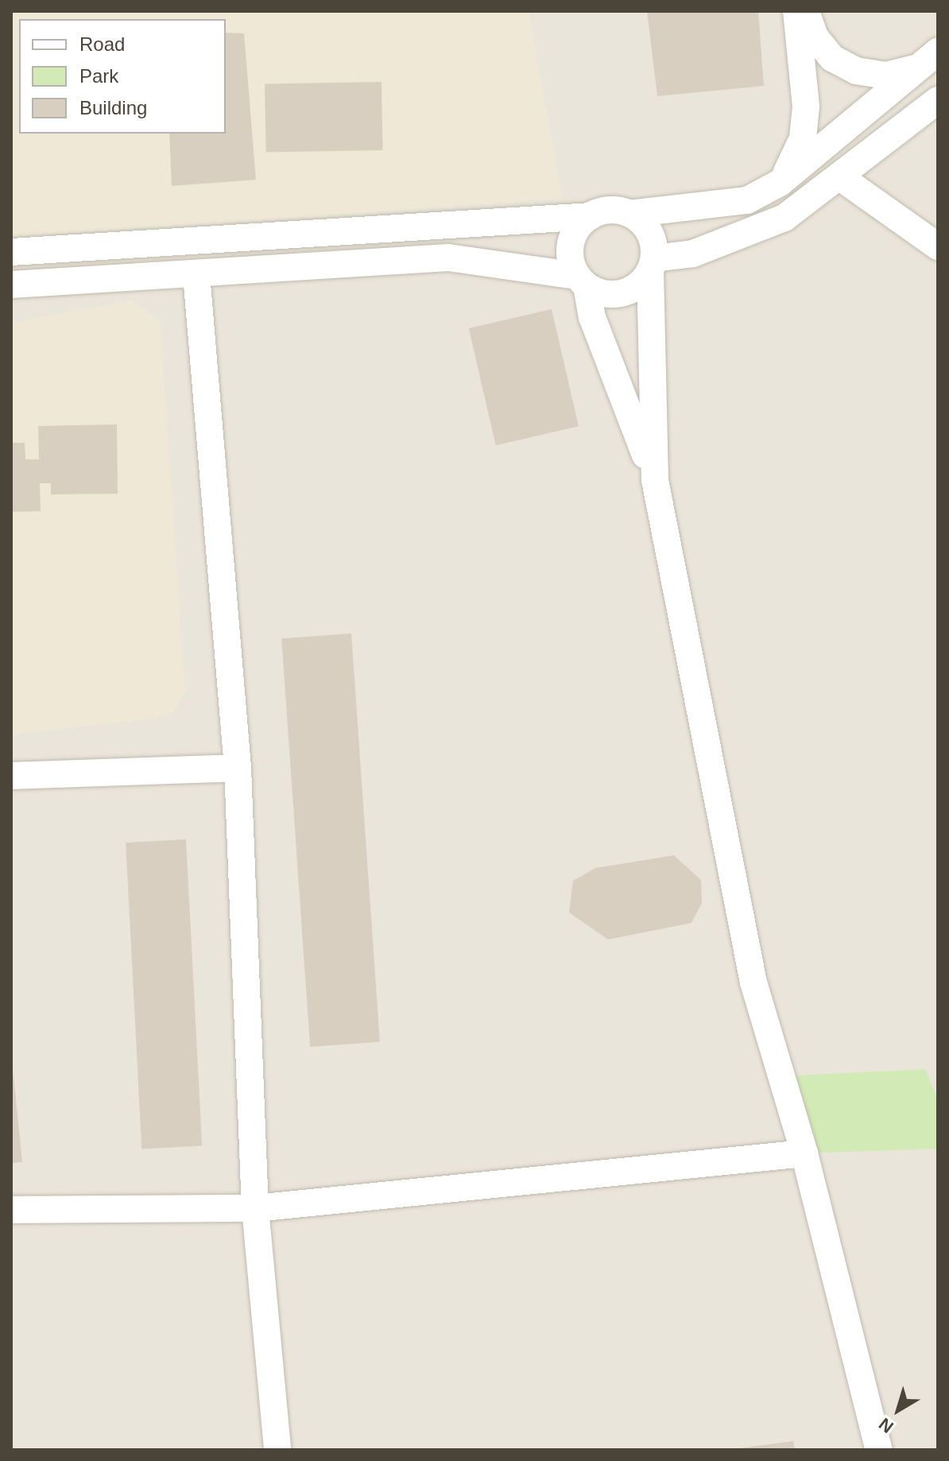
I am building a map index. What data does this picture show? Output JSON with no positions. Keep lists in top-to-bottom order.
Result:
{
  "legend": ["Road", "Park", "Building"],
  "north": "bottom left"
}
